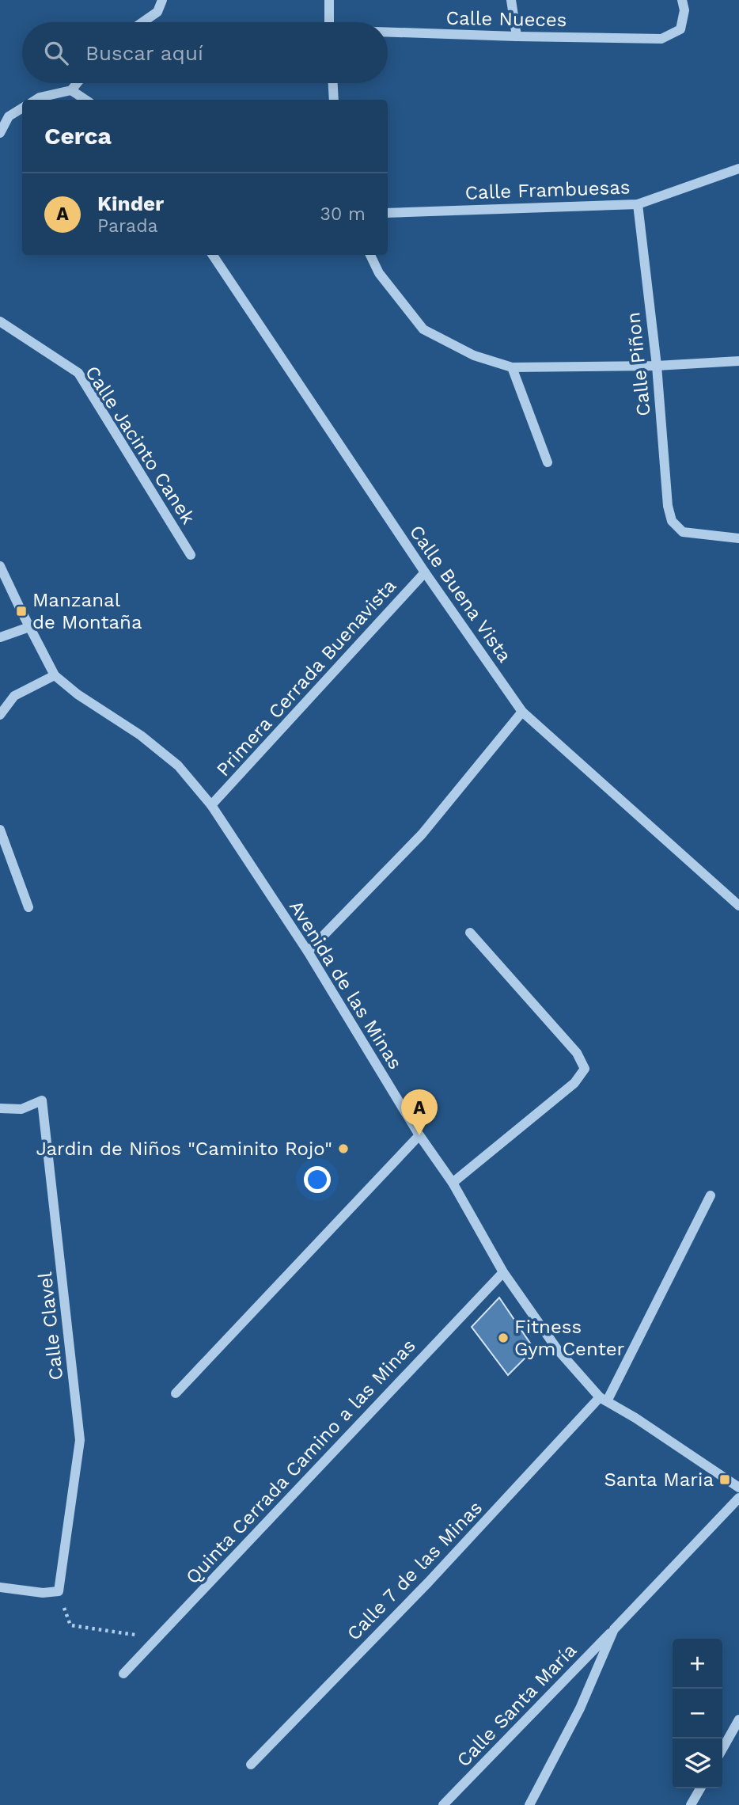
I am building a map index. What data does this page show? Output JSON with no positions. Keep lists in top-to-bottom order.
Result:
{
  "streets": {
    "street": [
      "Calle Nueces",
      "Calle Frambuesas",
      "Calle Piñon",
      "Calle Jacinto Canek",
      "Calle Buena Vista",
      "Primera Cerrada Buenavista",
      "Avenida de las Minas",
      "Calle Clavel",
      "Quinta Cerrada Camino a las Minas",
      "Calle 7 de las Minas",
      "Calle Santa María"
    ]
  },
  "crossings": [
    ["Calle Frambuesas", "Calle Piñon"],
    ["Calle Buena Vista", "Primera Cerrada Buenavista"],
    ["Primera Cerrada Buenavista", "Avenida de las Minas"],
    ["Avenida de las Minas", "Quinta Cerrada Camino a las Minas"],
    ["Avenida de las Minas", "Calle 7 de las Minas"]
  ],
  "places": {
    "transit": ["Manzanal de Montaña", "Santa Maria"],
    "other": ["Jardin de Niños \"Caminito Rojo\"", "Fitness Gym Center"]
  },
  "page": {
    "search": "Buscar aquí",
    "heading": "Cerca",
    "list": [
      {
        "mark": "A",
        "name": "Kinder",
        "note": "Parada",
        "value": "30 m"
      }
    ],
    "pins": "A",
    "map_buttons": ["+", "−"]
  }
}
